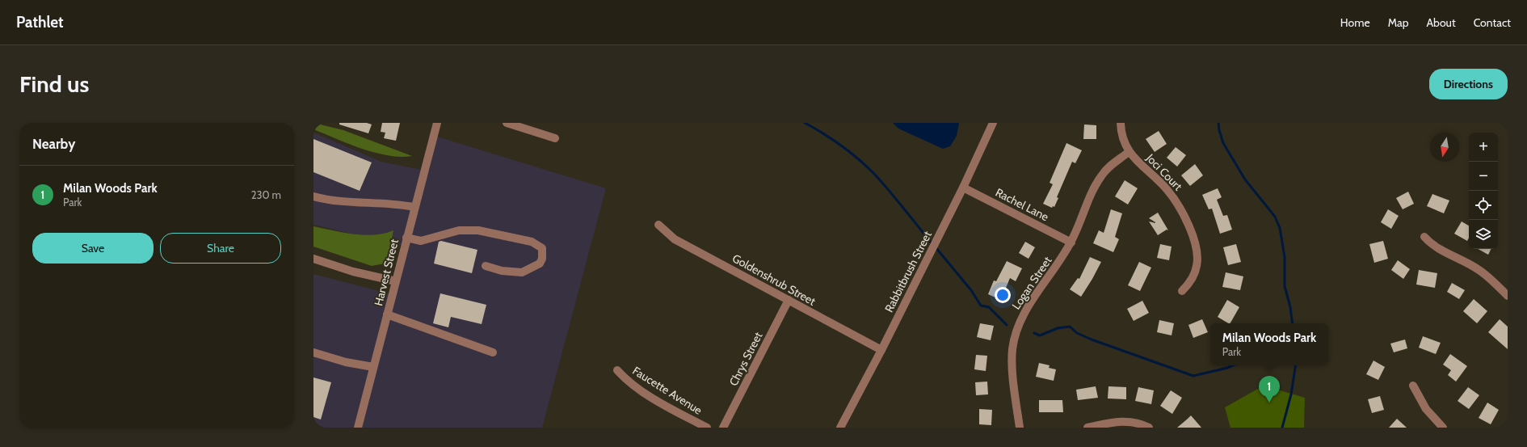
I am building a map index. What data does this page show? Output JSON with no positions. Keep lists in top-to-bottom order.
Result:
{
  "streets": {
    "street": [
      "Joci Court",
      "Rachel Lane",
      "Rabbitbrush Street",
      "Harvest Street",
      "Goldenshrub Street",
      "Logan Street",
      "Chrys Street",
      "Faucette Avenue"
    ]
  },
  "crossings": [
    ["Joci Court", "Logan Street"],
    ["Rachel Lane", "Rabbitbrush Street"],
    ["Rachel Lane", "Logan Street"],
    ["Rabbitbrush Street", "Goldenshrub Street"],
    ["Goldenshrub Street", "Chrys Street"]
  ],
  "north": "bottom",
  "page": {
    "header": "Pathlet",
    "nav": [
      "Home",
      "Map",
      "About",
      "Contact"
    ],
    "buttons": [
      "Directions",
      ["Save", "Share"]
    ],
    "title": "Find us",
    "heading": "Nearby",
    "map_buttons": ["+", "−"],
    "list": [
      {
        "mark": "1",
        "name": "Milan Woods Park",
        "note": "Park",
        "value": "230 m"
      }
    ],
    "popup": ["Milan Woods Park", "Park"],
    "pins": "1"
  }
}
